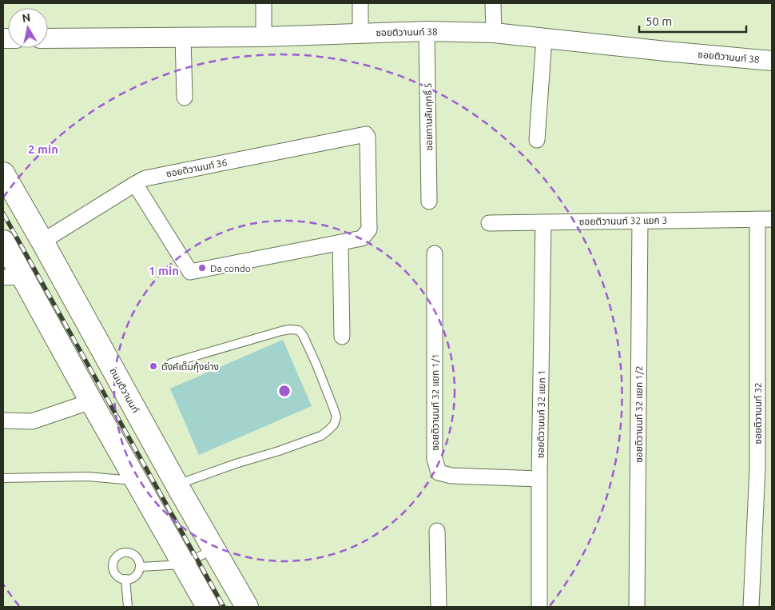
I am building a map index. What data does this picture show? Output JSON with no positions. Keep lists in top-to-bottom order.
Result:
{
  "streets": {
    "main road": ["ถนนติวานนท์"],
    "street": [
      "ซอยติวานนท์ 38",
      "ซอยทานสัมฤทธิ์ 5",
      "ซอยติวานนท์ 36",
      "ซอยติวานนท์ 32 แยก 3",
      "ซอยติวานนท์ 32 แยก 1/1",
      "ซอยติวานนท์ 32",
      "ซอยติวานนท์ 32 แยก 1",
      "ซอยติวานนท์ 32 แยก 1/2"
    ]
  },
  "crossings": [
    ["ซอยติวานนท์ 38", "ซอยทานสัมฤทธิ์ 5"],
    ["ซอยติวานนท์ 36", "ถนนติวานนท์"],
    ["ซอยติวานนท์ 32 แยก 3", "ซอยติวานนท์ 32"],
    ["ซอยติวานนท์ 32 แยก 3", "ซอยติวานนท์ 32 แยก 1"],
    ["ซอยติวานนท์ 32 แยก 3", "ซอยติวานนท์ 32 แยก 1/2"],
    ["ซอยติวานนท์ 32 แยก 1/1", "ซอยติวานนท์ 32 แยก 1"]
  ],
  "places": ["Da condo", "ตังค์เต็มกุ้งย่าง"],
  "scale_bar": "50 m",
  "north": "top",
  "rings": ["2 min", "1 min"]
}
